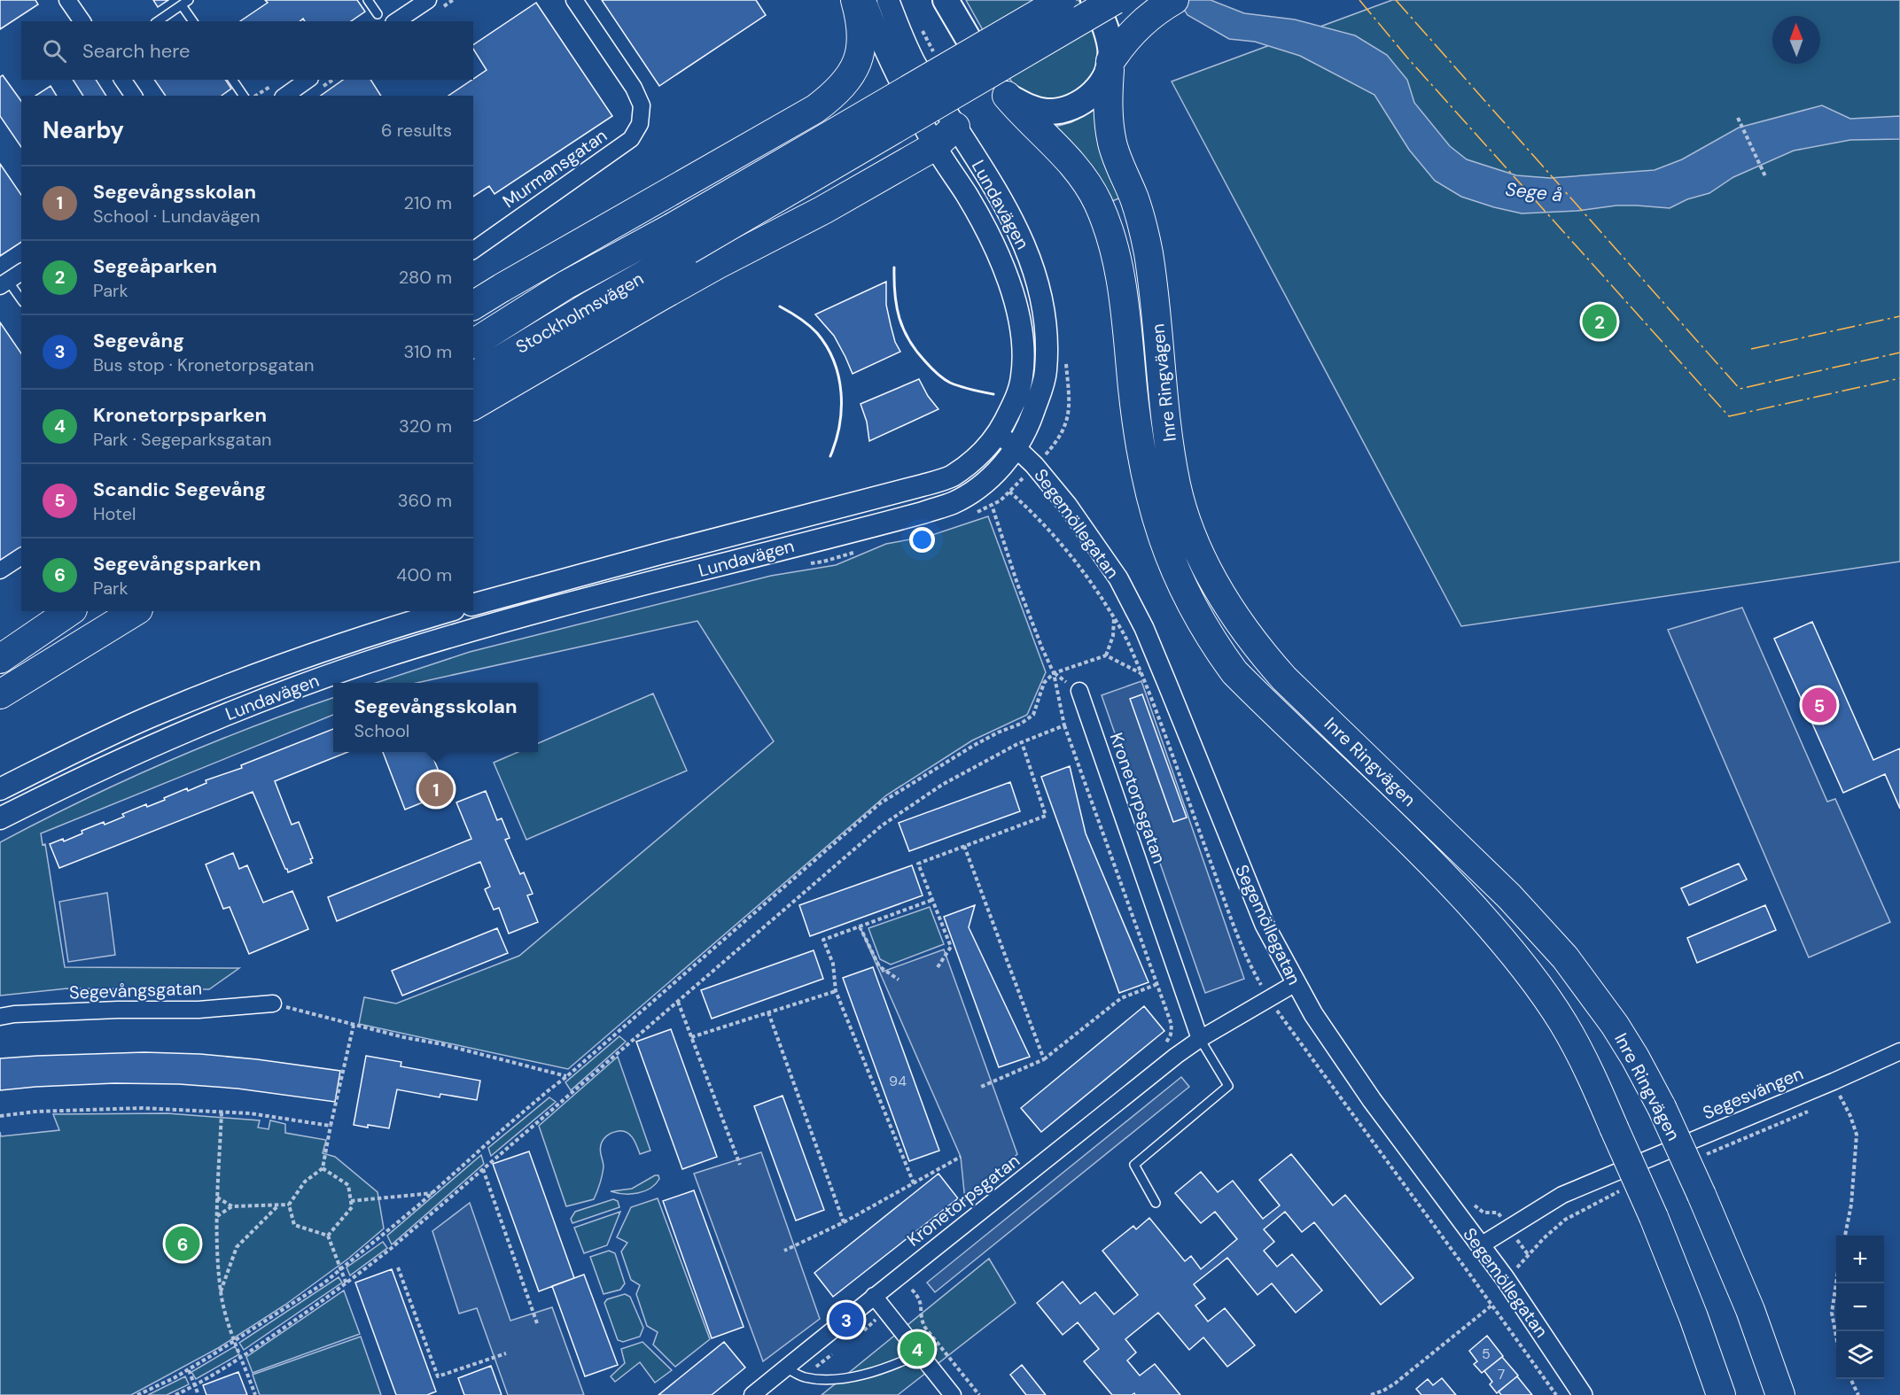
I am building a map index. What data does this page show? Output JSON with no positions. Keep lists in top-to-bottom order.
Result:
{
  "streets": {
    "highway": ["Stockholmsvägen", "Inre Ringvägen"],
    "main road": ["Lundavägen"],
    "street": [
      "Murmansgatan",
      "Segemöllegatan",
      "Kronetorpsgatan",
      "Segevångsgatan",
      "Segesvängen"
    ]
  },
  "crossings": [
    ["Lundavägen", "Segemöllegatan"],
    ["Segemöllegatan", "Kronetorpsgatan"],
    ["Segemöllegatan", "Segesvängen"]
  ],
  "water": ["Sege å"],
  "house_numbers": ["94", "5", "7"],
  "north": "top",
  "page": {
    "search": "Search here",
    "heading": ["Nearby", "6 results"],
    "list": [
      {
        "mark": "1",
        "name": "Segevångsskolan",
        "note": "School · Lundavägen",
        "value": "210 m"
      },
      {
        "mark": "2",
        "name": "Segeåparken",
        "note": "Park",
        "value": "280 m"
      },
      {
        "mark": "3",
        "name": "Segevång",
        "note": "Bus stop · Kronetorpsgatan",
        "value": "310 m"
      },
      {
        "mark": "4",
        "name": "Kronetorpsparken",
        "note": "Park · Segeparksgatan",
        "value": "320 m"
      },
      {
        "mark": "5",
        "name": "Scandic Segevång",
        "note": "Hotel",
        "value": "360 m"
      },
      {
        "mark": "6",
        "name": "Segevångsparken",
        "note": "Park",
        "value": "400 m"
      }
    ],
    "pins": [
      "2",
      "5",
      "1",
      "6",
      "3",
      "4"
    ],
    "popup": ["Segevångsskolan", "School"],
    "map_buttons": ["+", "−"]
  }
}
